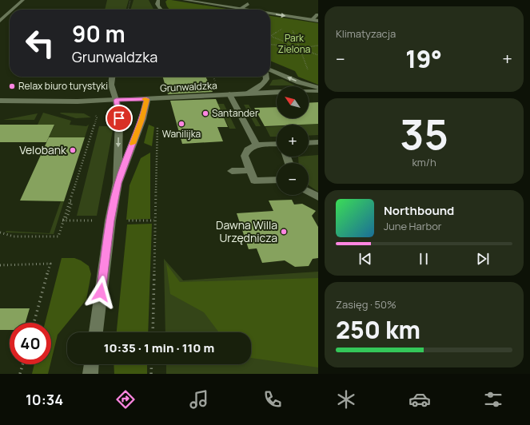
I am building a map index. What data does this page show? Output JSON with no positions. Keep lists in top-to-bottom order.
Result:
{
  "streets": {
    "street": ["Grunwaldzka"]
  },
  "parks": ["Park Zielona"],
  "places": [
    "Relax biuro turystyki",
    "Santander",
    "Wanilijka",
    "Velobank",
    "Dawna Willa Urzędnicza"
  ],
  "north": "top left",
  "page": {
    "tile": [
      "Klimatyzacja",
      ["35", "km/h"],
      ["Zasięg · 50%", "250 km"]
    ],
    "turn": ["90 m", "Grunwaldzka"],
    "heat": ["−", "19°", "+"],
    "map_buttons": ["+", "−"],
    "song": ["Northbound", "June Harbor"],
    "limit": "40",
    "trip": "10:35 · 1 min · 110 m",
    "tabs": "10:34"
  }
}
